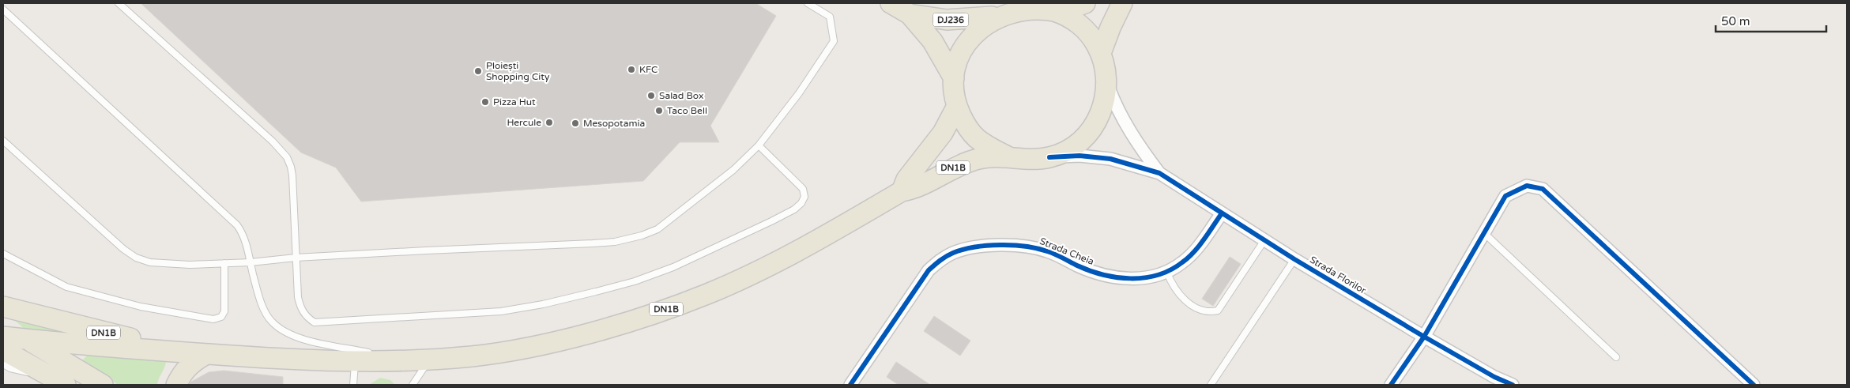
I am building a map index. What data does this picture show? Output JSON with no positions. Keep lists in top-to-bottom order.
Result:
{
  "streets": {
    "main road": ["DJ236", "DN1B"],
    "street": ["Strada Cheia", "Strada Florilor"]
  },
  "crossings": [
    ["DJ236", "DN1B"],
    ["Strada Cheia", "Strada Florilor"]
  ],
  "places": [
    "KFC",
    "Ploiești Shopping City",
    "Salad Box",
    "Pizza Hut",
    "Taco Bell",
    "Hercule",
    "Mesopotamia"
  ],
  "scale_bar": "50 m"
}
